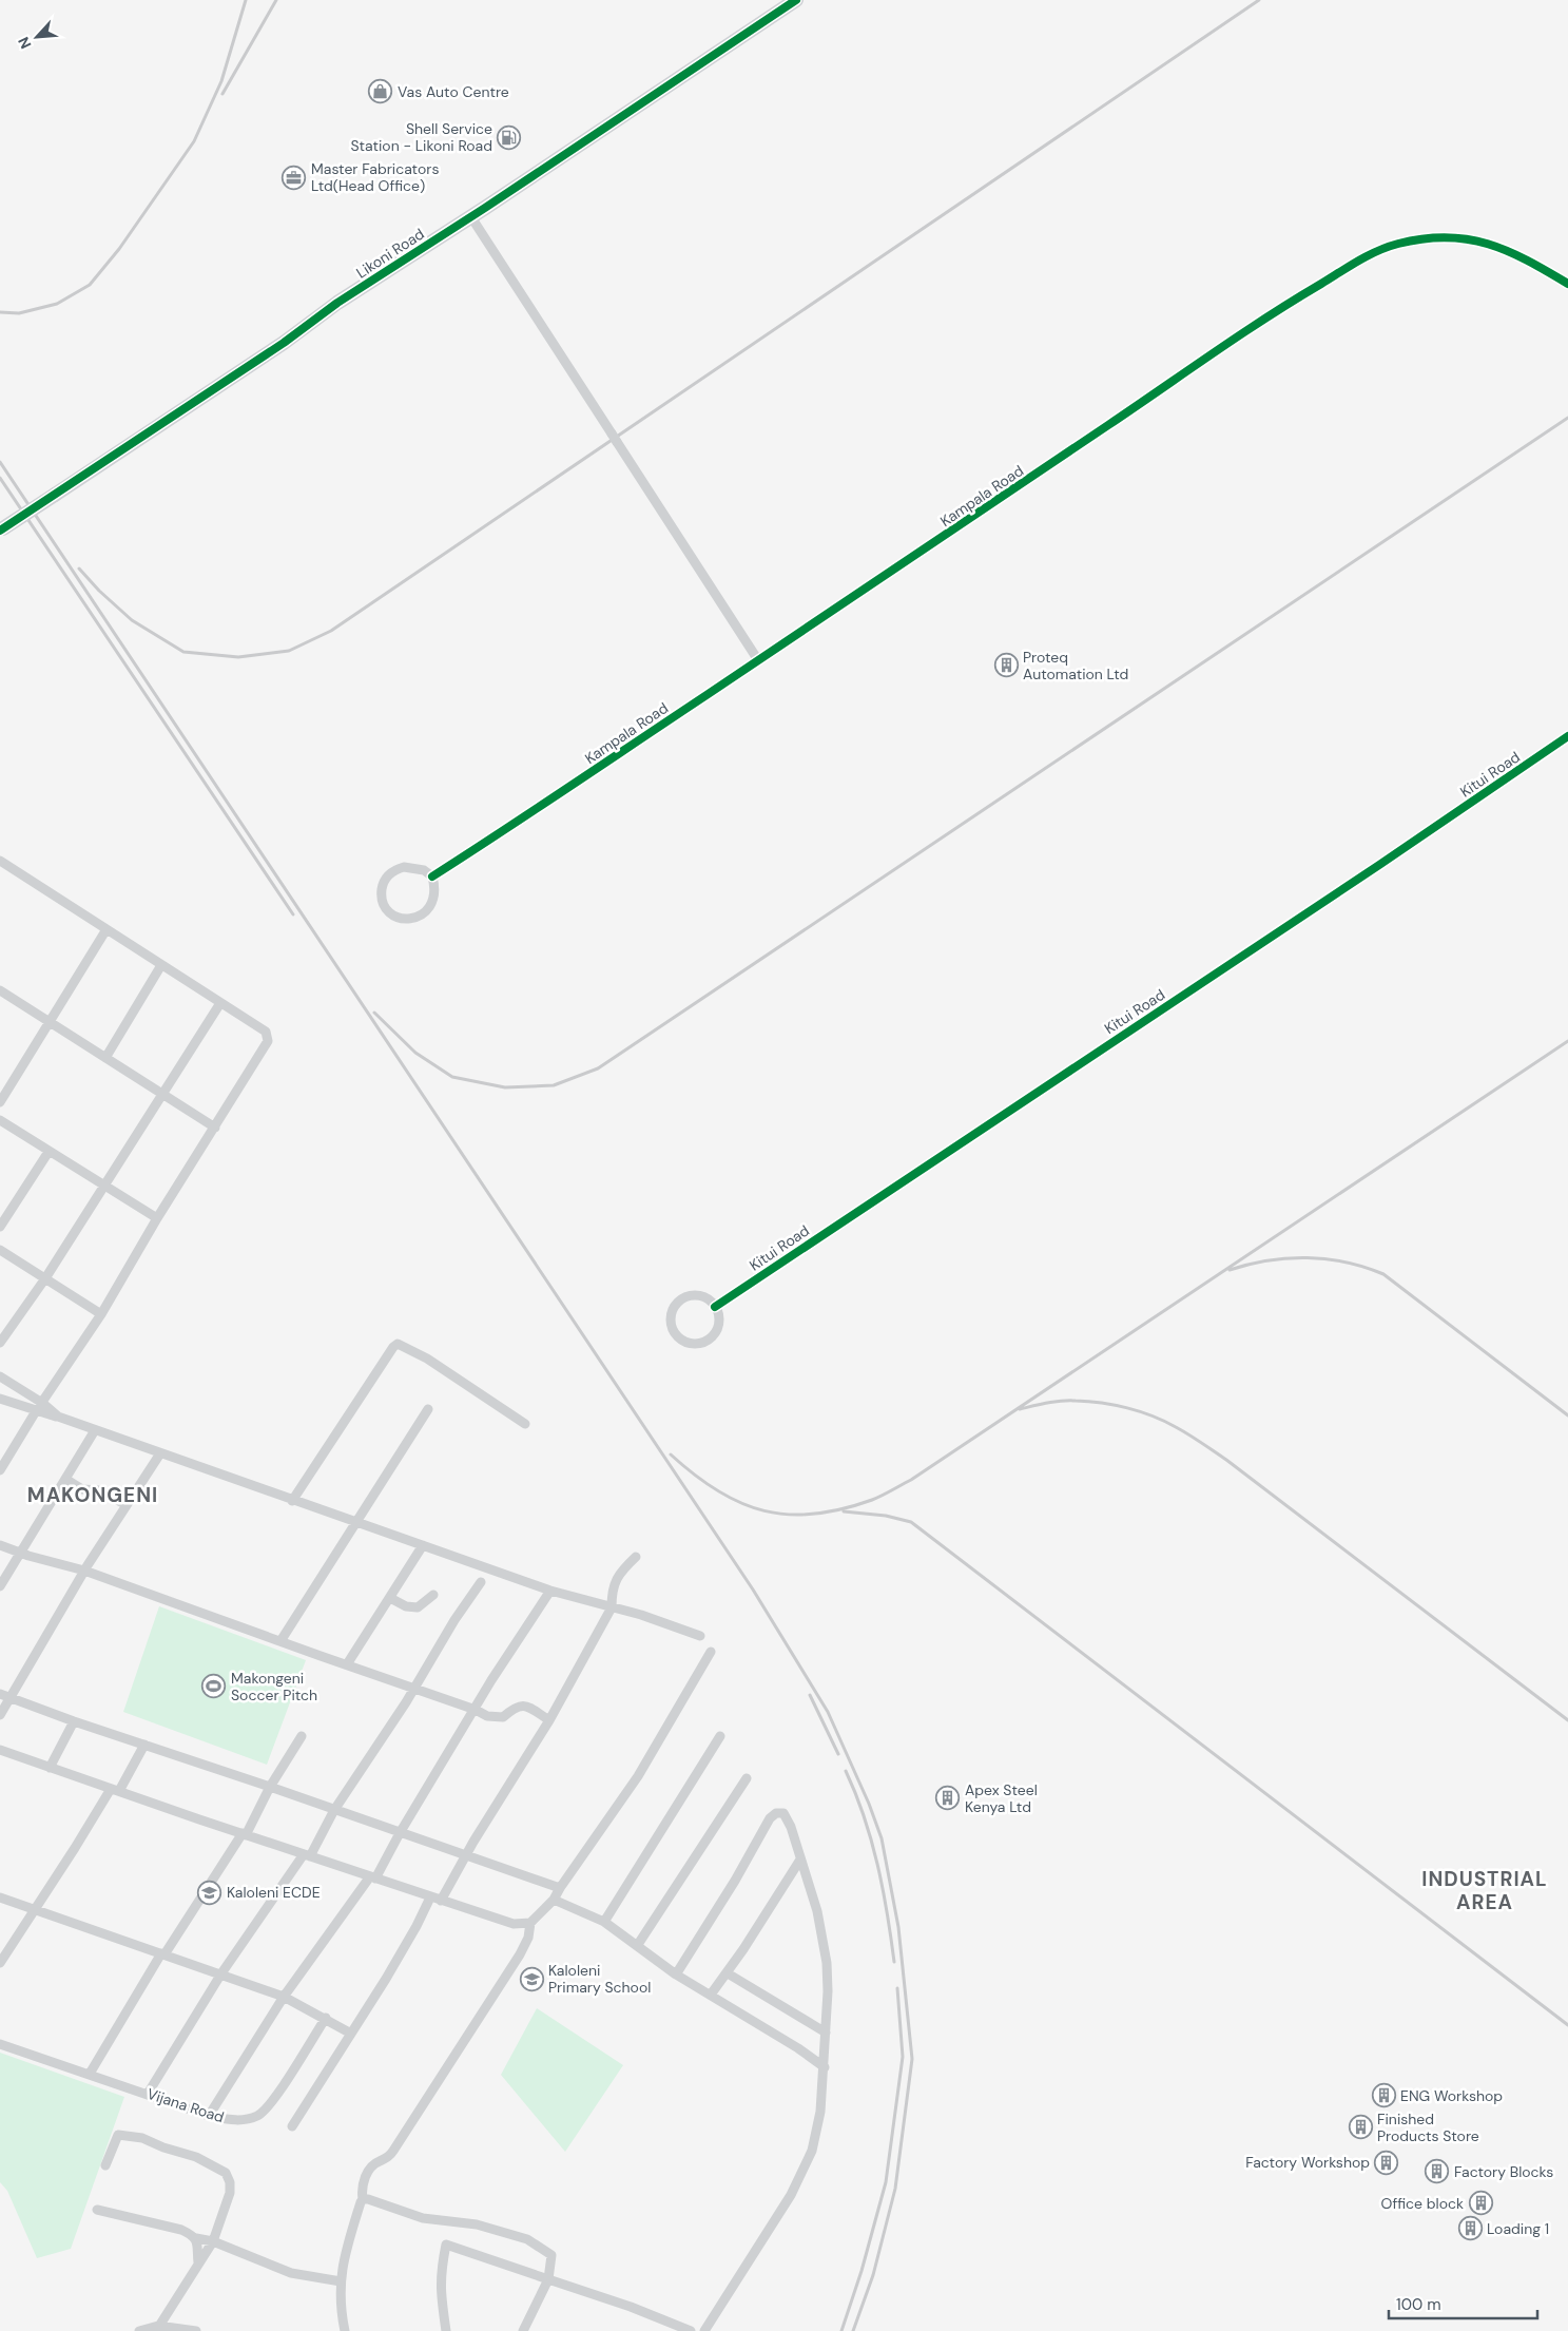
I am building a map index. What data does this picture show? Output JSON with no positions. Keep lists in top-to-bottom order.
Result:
{
  "streets": {
    "street": [
      "Likoni Road",
      "Kampala Road",
      "Kitui Road",
      "Vijana Road"
    ]
  },
  "districts": ["MAKONGENI", "INDUSTRIAL AREA"],
  "places": {
    "shop": ["Vas Auto Centre"],
    "fuel station": ["Shell Service Station - Likoni Road"],
    "office": ["Master Fabricators Ltd(Head Office)"],
    "building": [
      "Proteq Automation Ltd",
      "Apex Steel Kenya Ltd",
      "ENG Workshop",
      "Finished Products Store",
      "Factory Workshop",
      "Factory Blocks",
      "Office block",
      "Loading 1"
    ],
    "sports": ["Makongeni Soccer Pitch"],
    "school or university": ["Kaloleni ECDE", "Kaloleni Primary School"]
  },
  "scale_bar": "100 m",
  "north": "bottom left"
}
